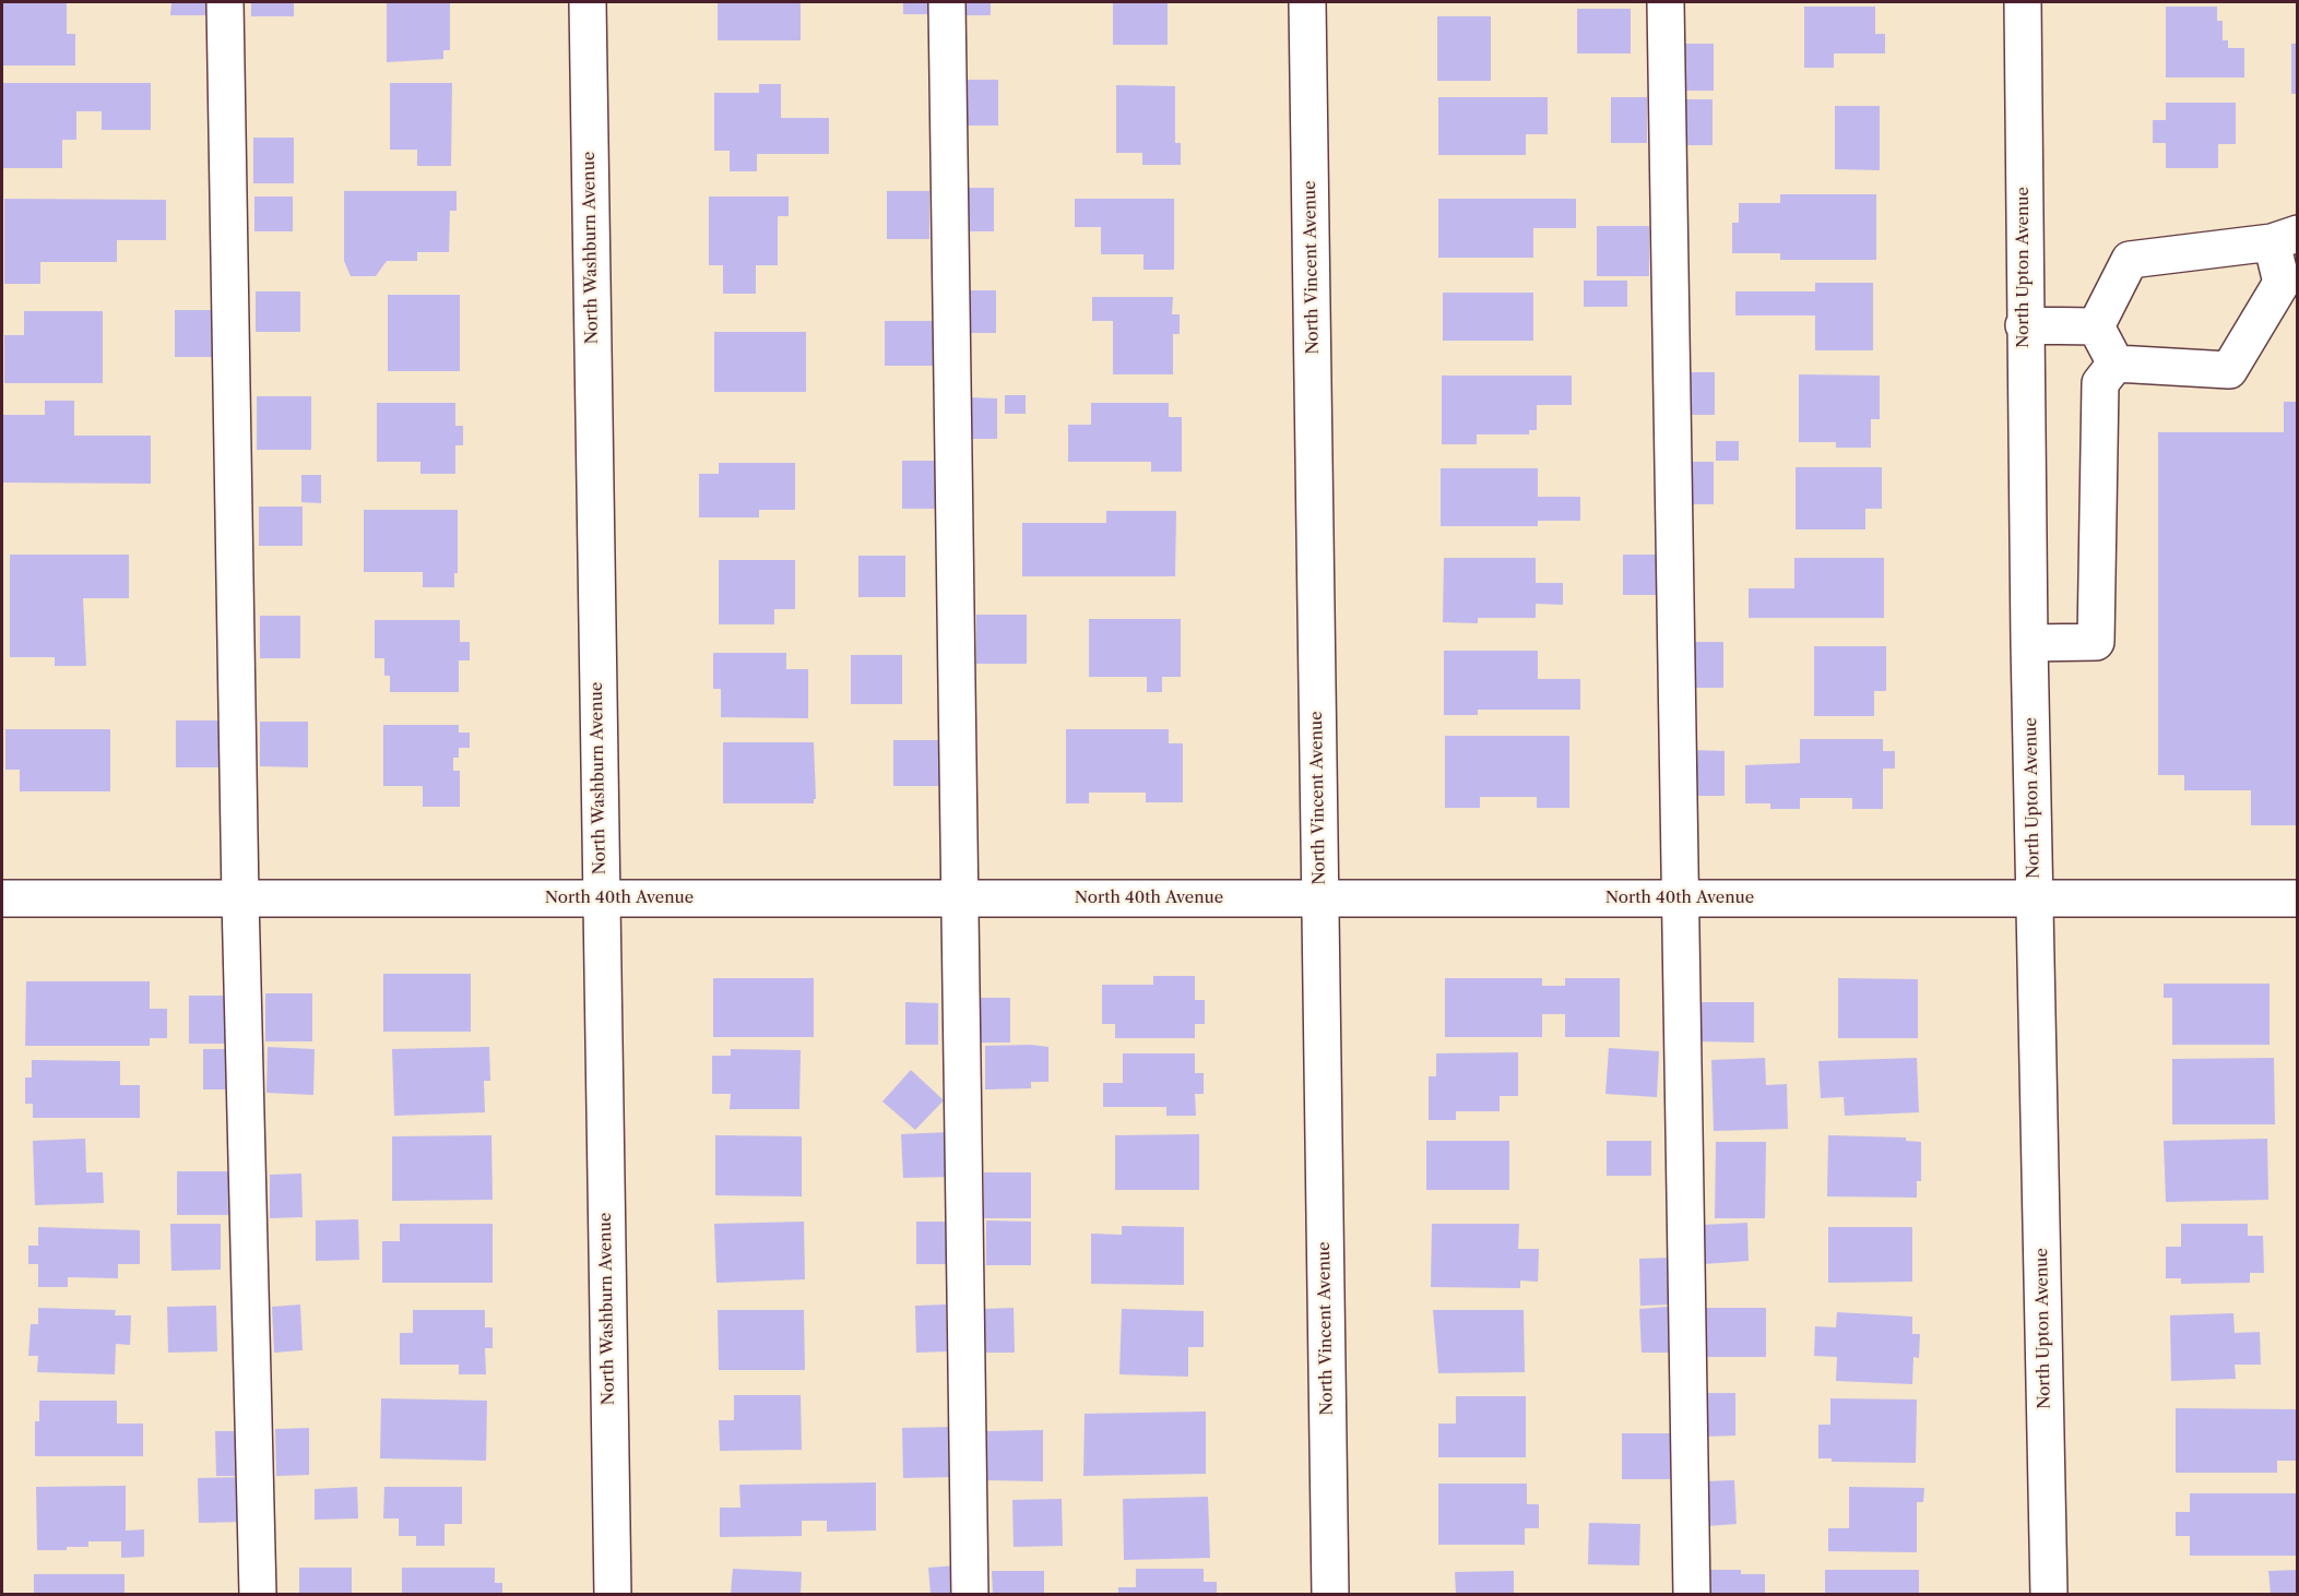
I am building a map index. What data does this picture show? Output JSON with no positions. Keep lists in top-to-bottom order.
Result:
{
  "streets": {
    "street": [
      "North Washburn Avenue",
      "North Vincent Avenue",
      "North Upton Avenue",
      "North 40th Avenue"
    ]
  },
  "crossings": [
    ["North Washburn Avenue", "North 40th Avenue"],
    ["North Vincent Avenue", "North 40th Avenue"],
    ["North Upton Avenue", "North 40th Avenue"]
  ]
}
